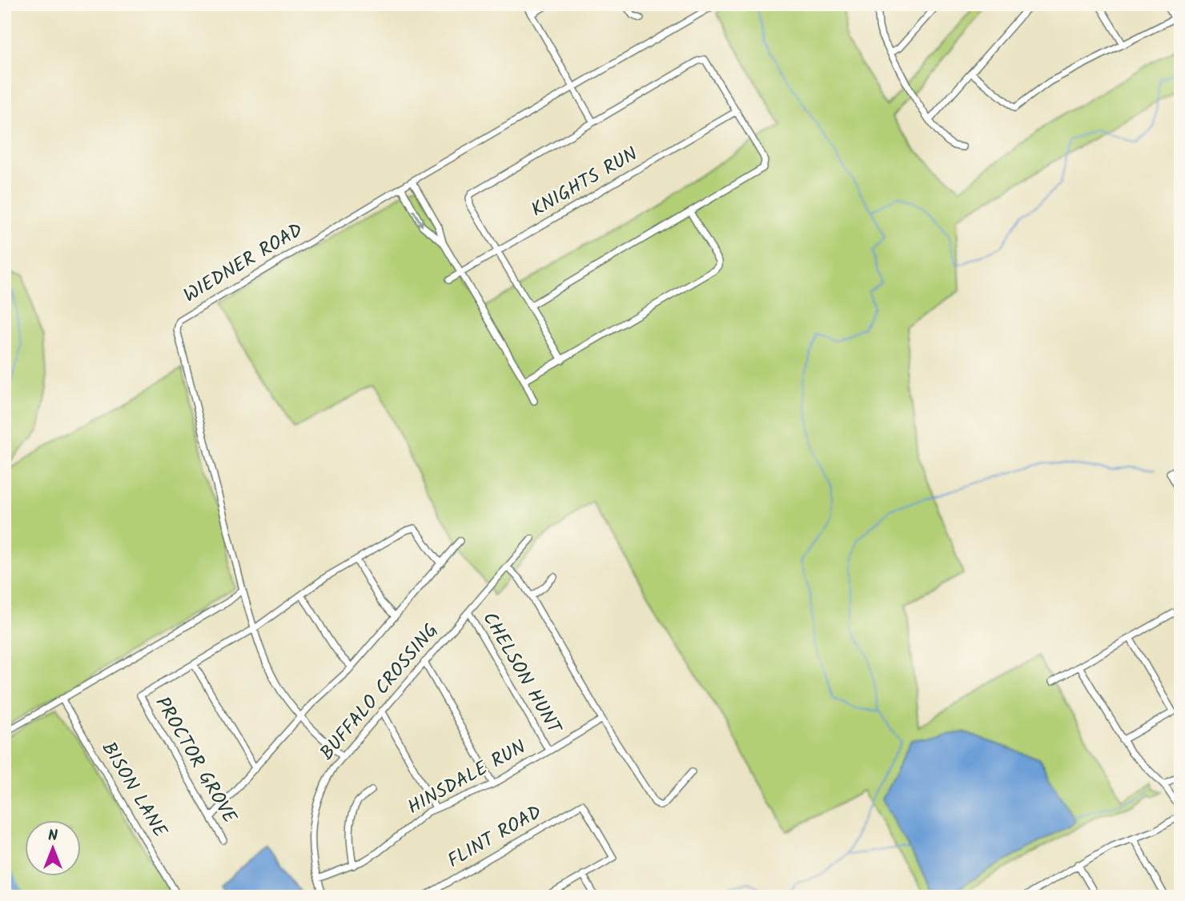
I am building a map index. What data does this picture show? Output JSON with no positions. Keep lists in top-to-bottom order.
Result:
{
  "streets": {
    "street": [
      "KNIGHTS RUN",
      "WIEDNER ROAD",
      "CHELSON HUNT",
      "BUFFALO CROSSING",
      "PROCTOR GROVE",
      "HINSDALE RUN",
      "BISON LANE",
      "FLINT ROAD"
    ]
  },
  "crossings": [
    ["CHELSON HUNT", "BUFFALO CROSSING"],
    ["CHELSON HUNT", "HINSDALE RUN"],
    ["BUFFALO CROSSING", "HINSDALE RUN"]
  ],
  "north": "top"
}
